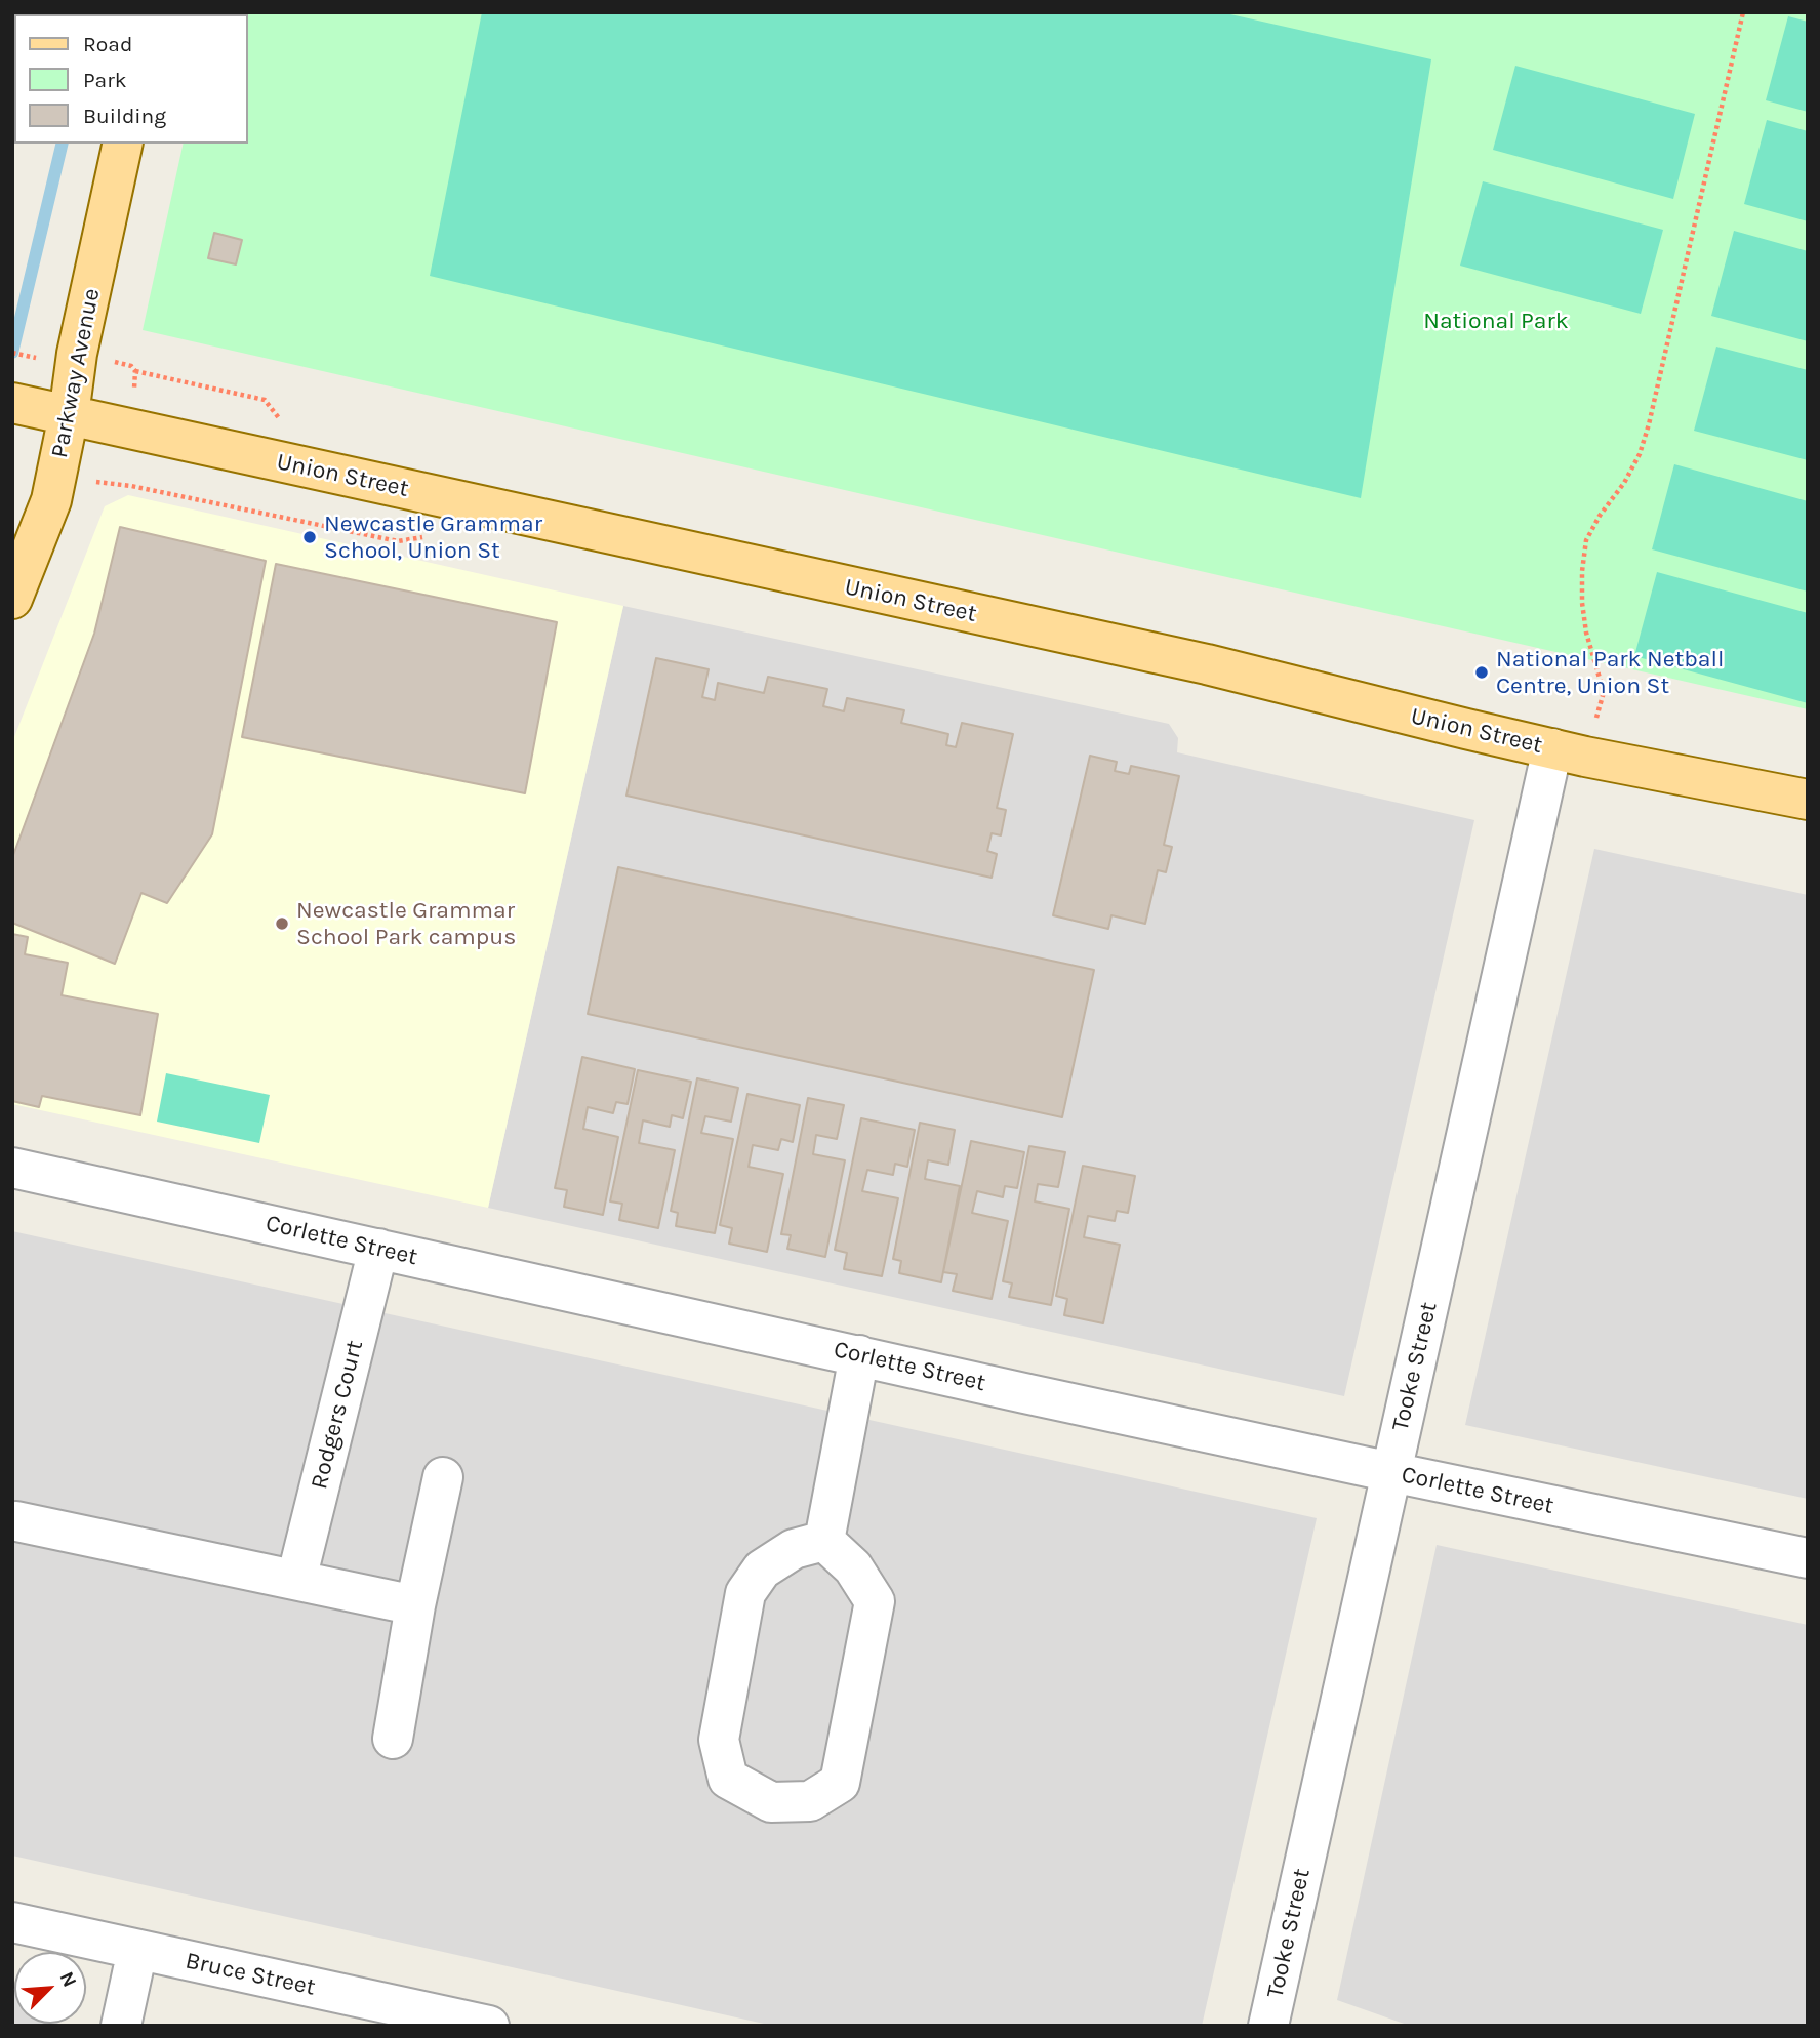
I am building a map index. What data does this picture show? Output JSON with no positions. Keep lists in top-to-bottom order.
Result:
{
  "streets": {
    "main road": ["Parkway Avenue", "Union Street"],
    "street": [
      "Corlette Street",
      "Tooke Street",
      "Rodgers Court",
      "Bruce Street"
    ]
  },
  "crossings": [
    ["Parkway Avenue", "Union Street"],
    ["Union Street", "Tooke Street"],
    ["Corlette Street", "Tooke Street"],
    ["Corlette Street", "Rodgers Court"]
  ],
  "parks": ["National Park"],
  "places": ["Newcastle Grammar School, Union St", "National Park Netball Centre, Union St", "Newcastle Grammar School Park campus"],
  "legend": ["Road", "Park", "Building"],
  "north": "top right"
}
